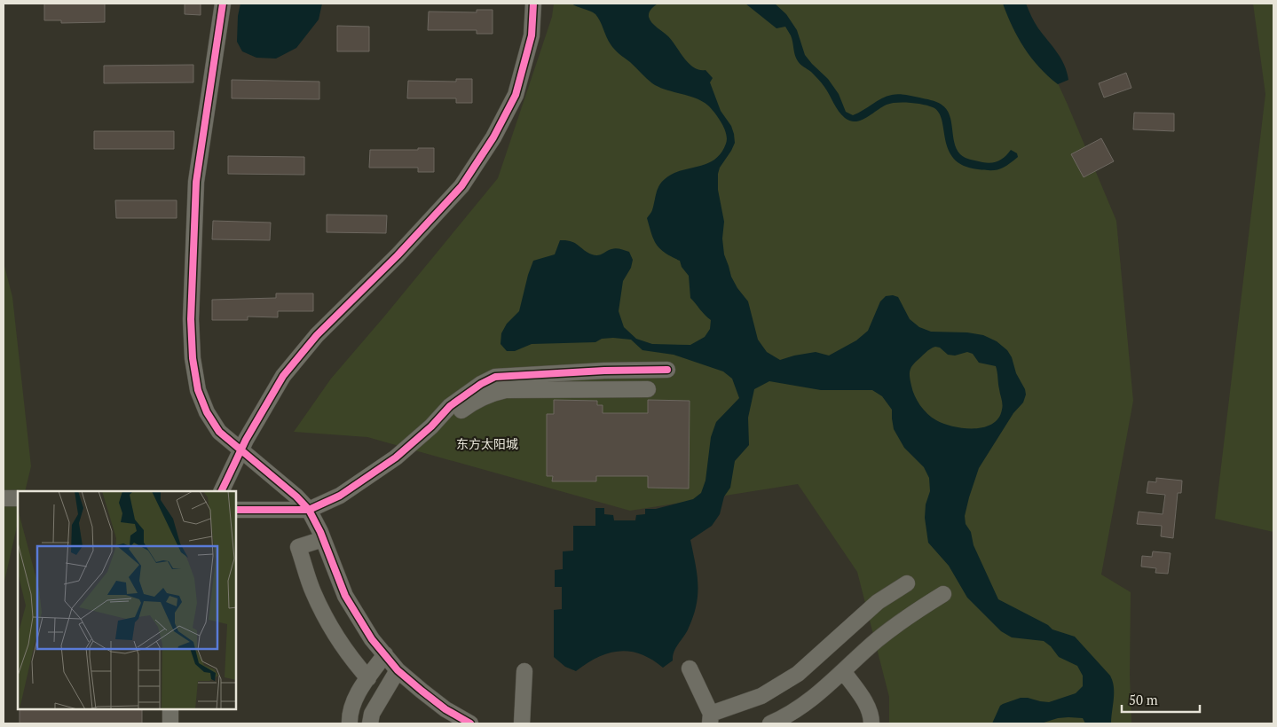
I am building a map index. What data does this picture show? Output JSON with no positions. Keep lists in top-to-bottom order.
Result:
{
  "districts": ["东方太阳城"],
  "scale_bar": "50 m"
}
